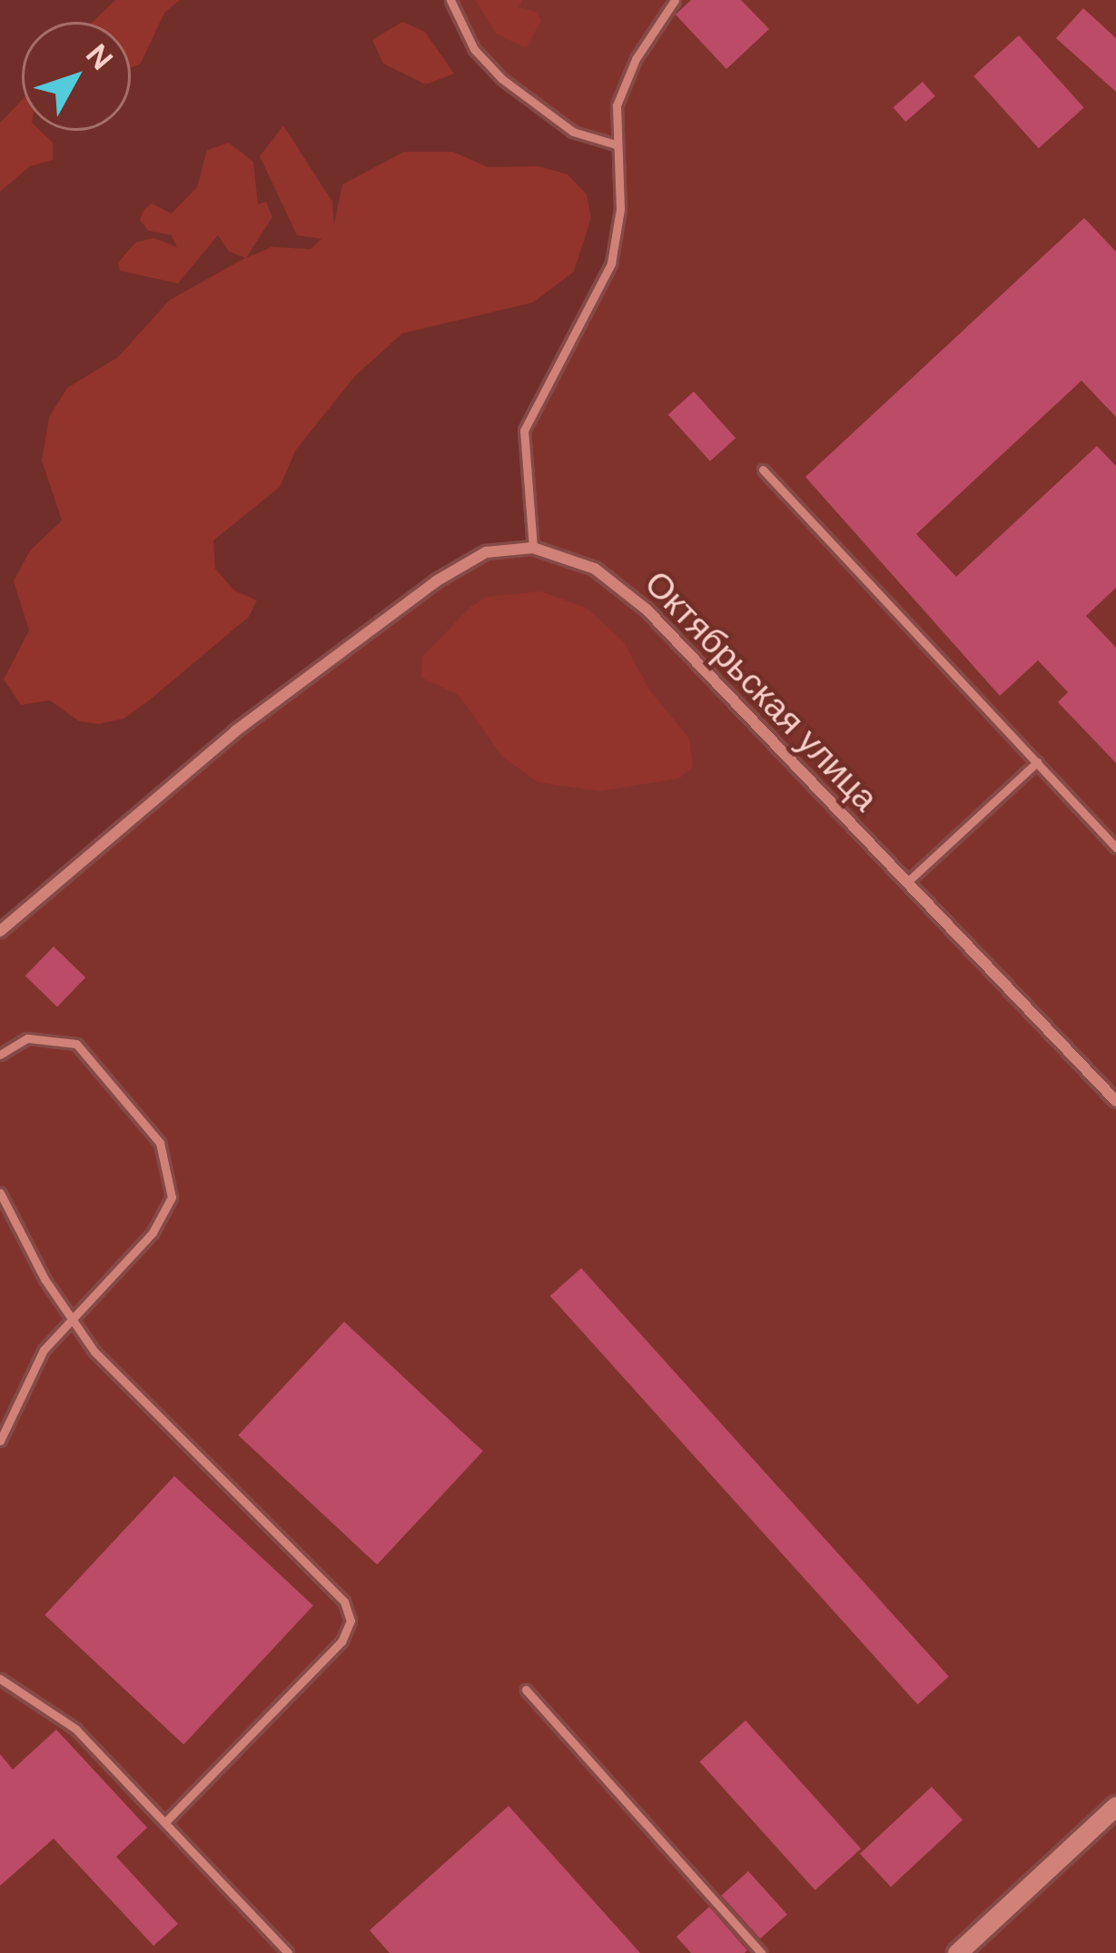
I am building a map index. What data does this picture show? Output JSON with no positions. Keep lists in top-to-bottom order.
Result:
{
  "streets": {
    "street": ["Октябрьская улица"]
  },
  "north": "top right"
}
